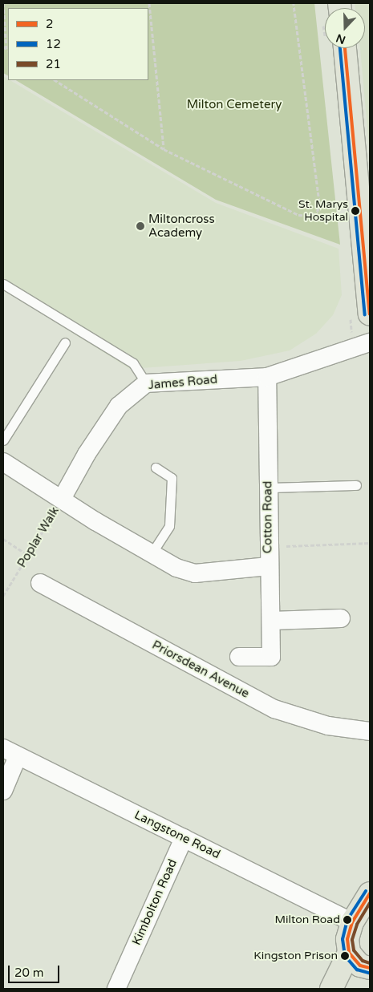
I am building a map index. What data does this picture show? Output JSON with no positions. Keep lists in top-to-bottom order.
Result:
{
  "streets": {
    "street": [
      "James Road",
      "Cotton Road",
      "Priorsdean Avenue",
      "Langstone Road",
      "Kimbolton Road"
    ],
    "path": ["Poplar Walk"]
  },
  "crossings": [
    ["James Road", "Cotton Road"],
    ["James Road", "Poplar Walk"],
    ["Cotton Road", "Poplar Walk"],
    ["Langstone Road", "Kimbolton Road"]
  ],
  "parks": ["Milton Cemetery"],
  "places": [
    "St. Marys Hospital",
    "Miltoncross Academy",
    "Milton Road",
    "Kingston Prison"
  ],
  "lines": ["transit line 2", "transit line 12", "transit line 21"],
  "legend": ["2", "12", "21"],
  "scale_bar": "20 m",
  "north": "bottom"
}
